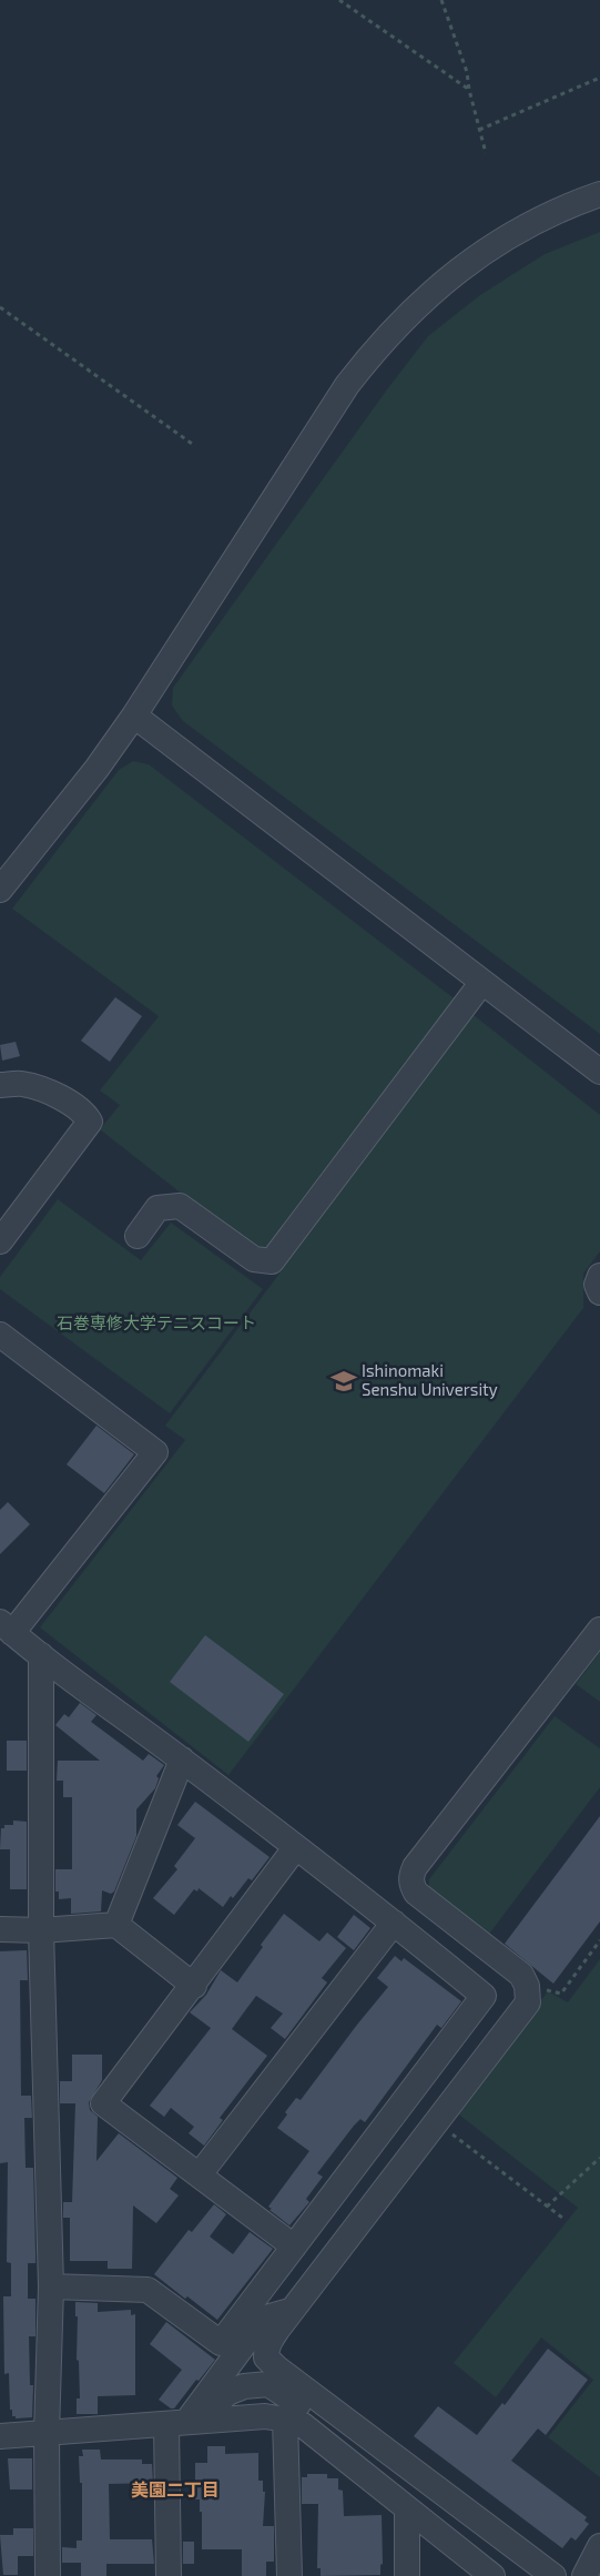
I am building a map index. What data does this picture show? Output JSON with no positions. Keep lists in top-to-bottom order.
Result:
{
  "districts": ["美園二丁目"],
  "parks": ["石巻専修大学テニスコート"],
  "places": {
    "school or university": ["Ishinomaki Senshu University"]
  }
}
